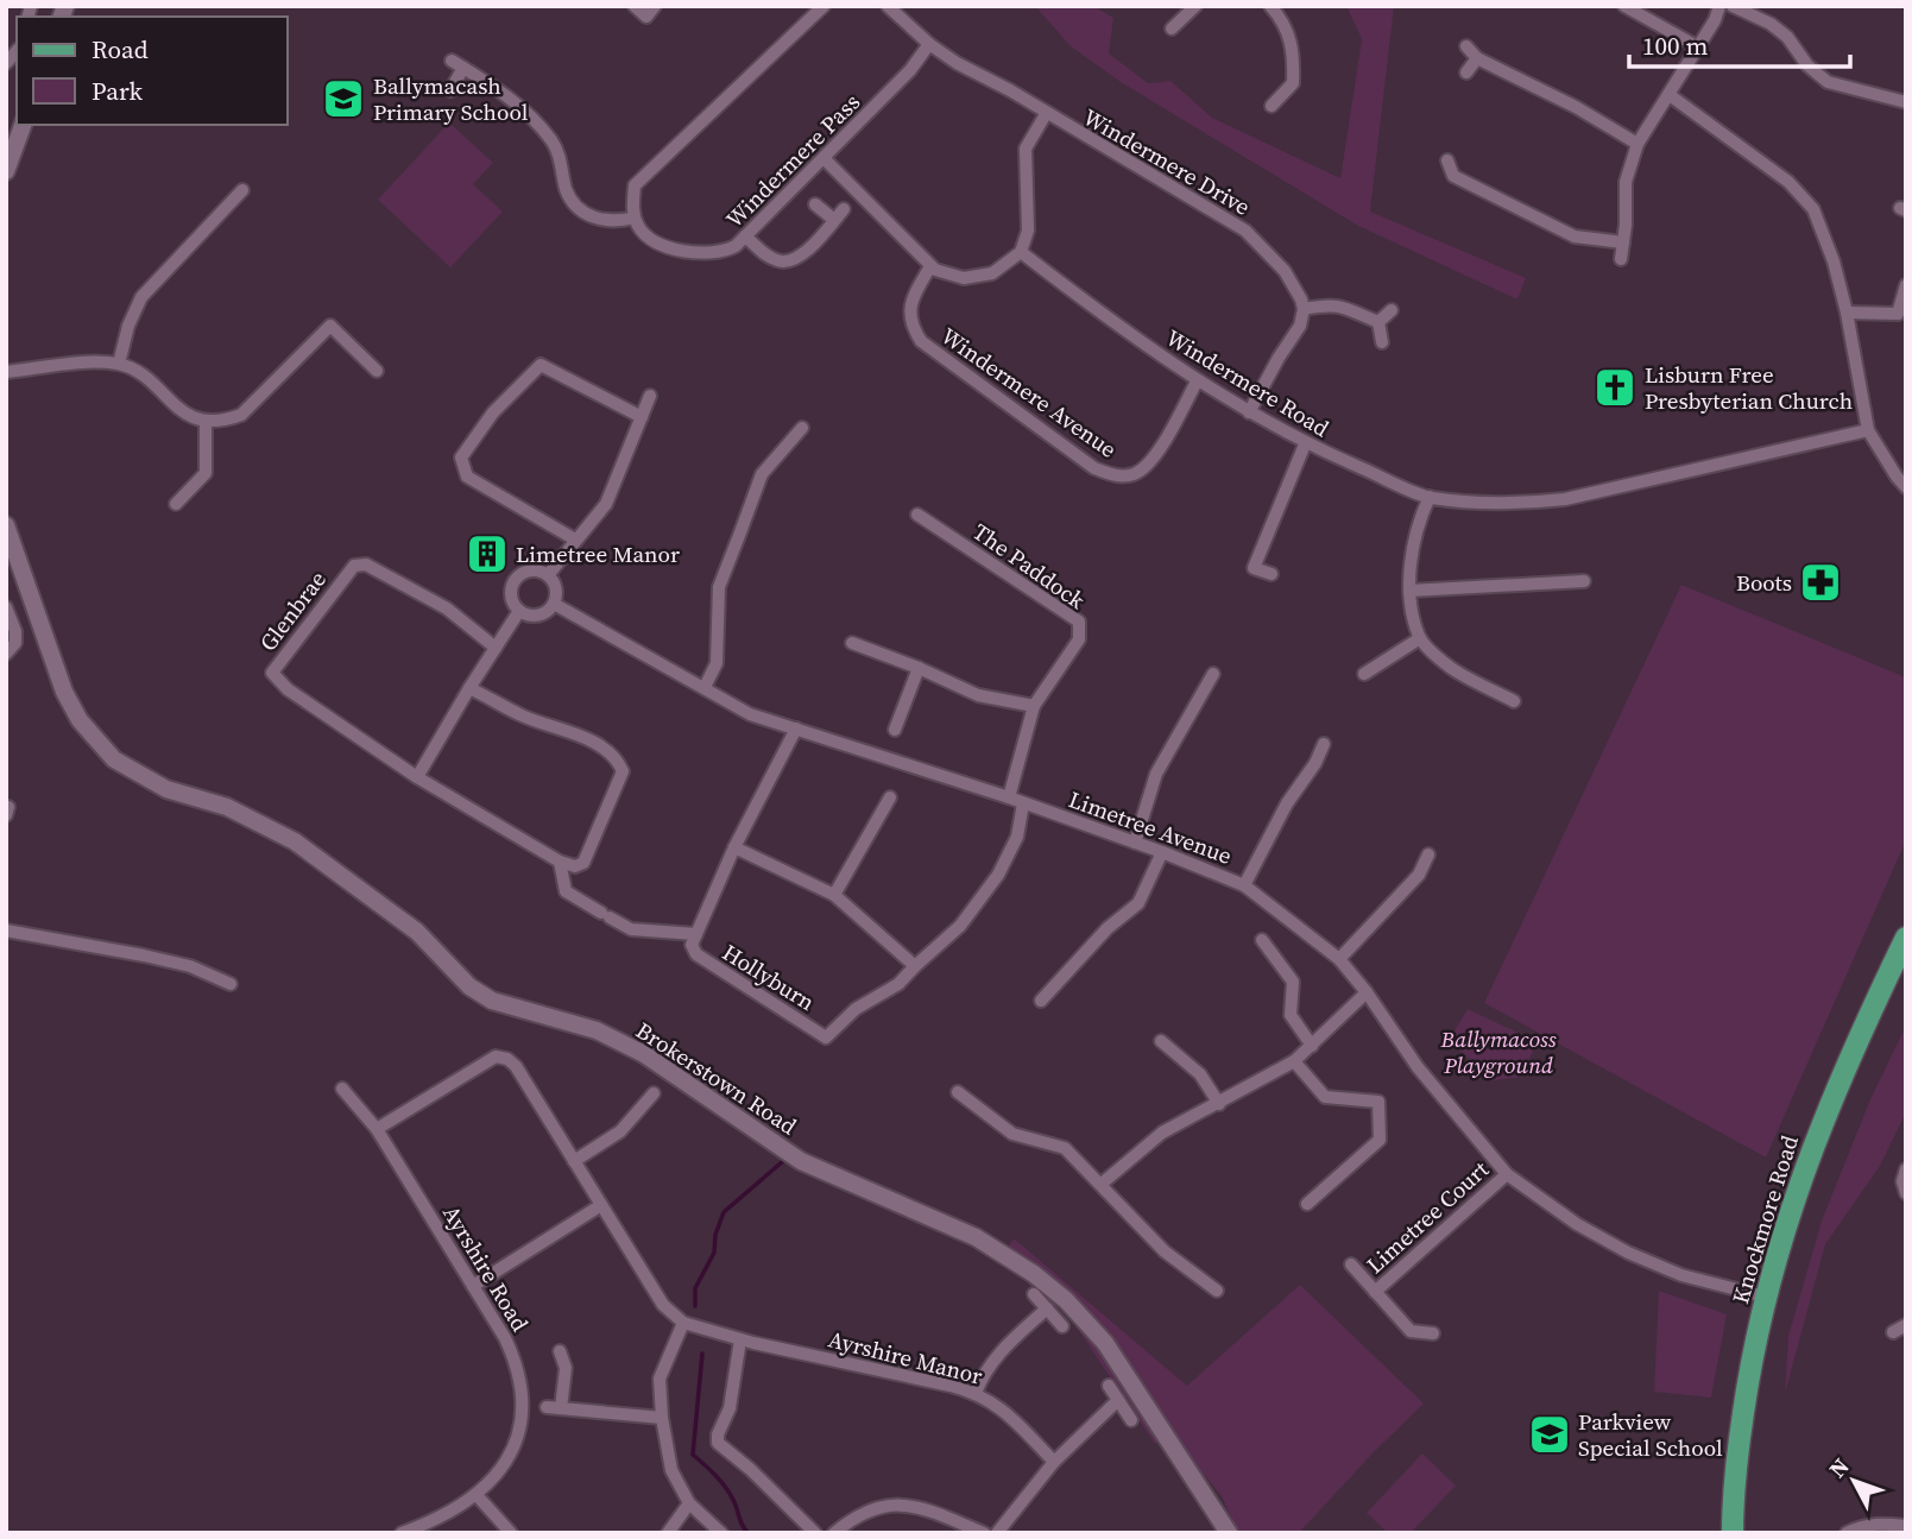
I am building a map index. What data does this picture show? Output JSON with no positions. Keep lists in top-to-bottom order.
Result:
{
  "streets": {
    "main road": ["Knockmore Road"],
    "street": [
      "Windermere Pass",
      "Windermere Drive",
      "Windermere Road",
      "Windermere Avenue",
      "The Paddock",
      "Glenbrae",
      "Limetree Avenue",
      "Hollyburn",
      "Brokerstown Road",
      "Limetree Court",
      "Ayrshire Road",
      "Ayrshire Manor"
    ]
  },
  "crossings": [
    ["Windermere Pass", "Windermere Drive"],
    ["Windermere Road", "Windermere Avenue"],
    ["The Paddock", "Limetree Avenue"],
    ["Glenbrae", "Hollyburn"],
    ["Limetree Avenue", "Hollyburn"],
    ["Limetree Avenue", "Limetree Court"],
    ["Limetree Avenue", "Knockmore Road"]
  ],
  "parks": ["Ballymacoss Playground"],
  "places": {
    "school or university": ["Ballymacash Primary School", "Parkview Special School"],
    "church": ["Lisburn Free Presbyterian Church"],
    "building": ["Limetree Manor"],
    "pharmacy": ["Boots"]
  },
  "legend": ["Road", "Park"],
  "scale_bar": "100 m",
  "north": "top left"
}
